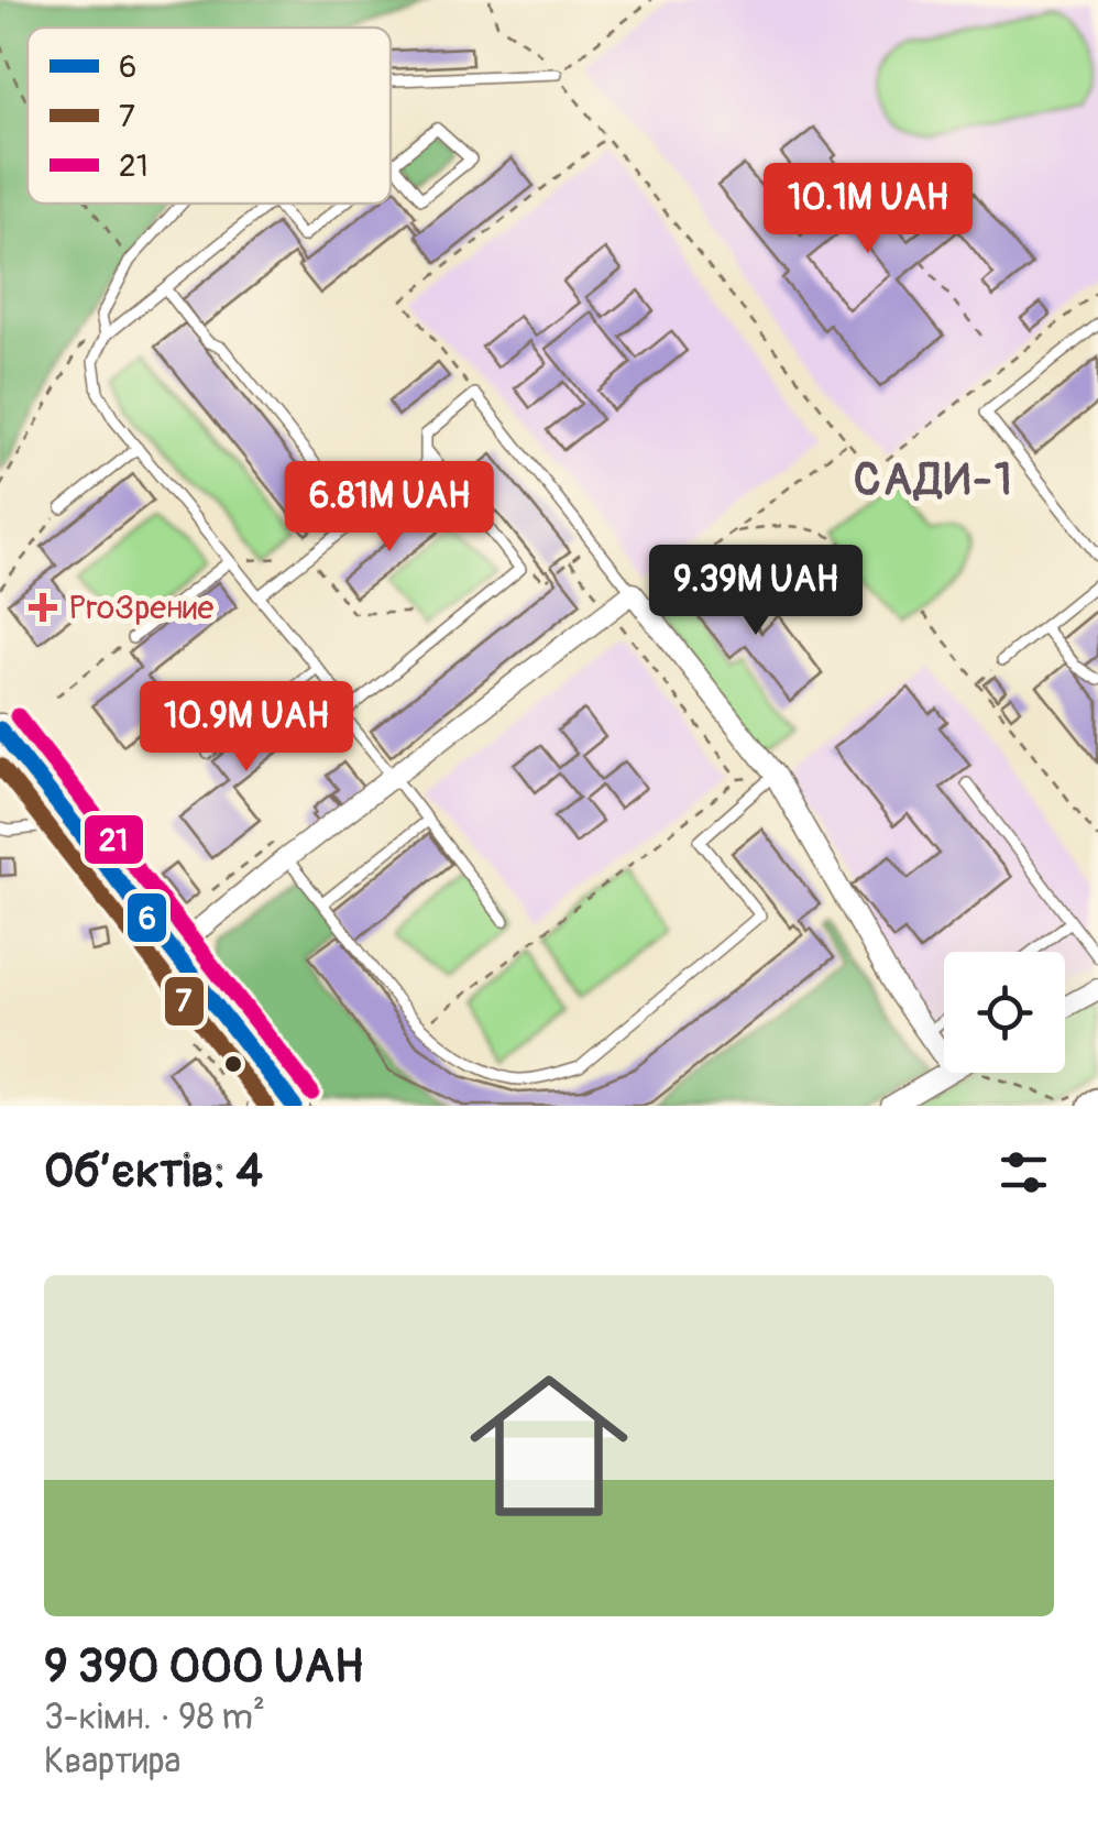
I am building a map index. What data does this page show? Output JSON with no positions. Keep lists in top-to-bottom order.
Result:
{
  "districts": ["САДИ-1"],
  "places": {
    "health": ["ProЗрение"]
  },
  "lines": ["transit line 21", "transit line 6", "transit line 7"],
  "legend": ["6", "7", "21"],
  "page": {
    "price": [
      "10.1M UAH",
      "6.81M UAH",
      "9.39M UAH",
      "10.9M UAH"
    ],
    "heading": "Об’єктів: 4",
    "list": [
      {
        "name": "9 390 000 UAH",
        "note": "3-кімн. · 98 m² · Квартира"
      }
    ]
  }
}
